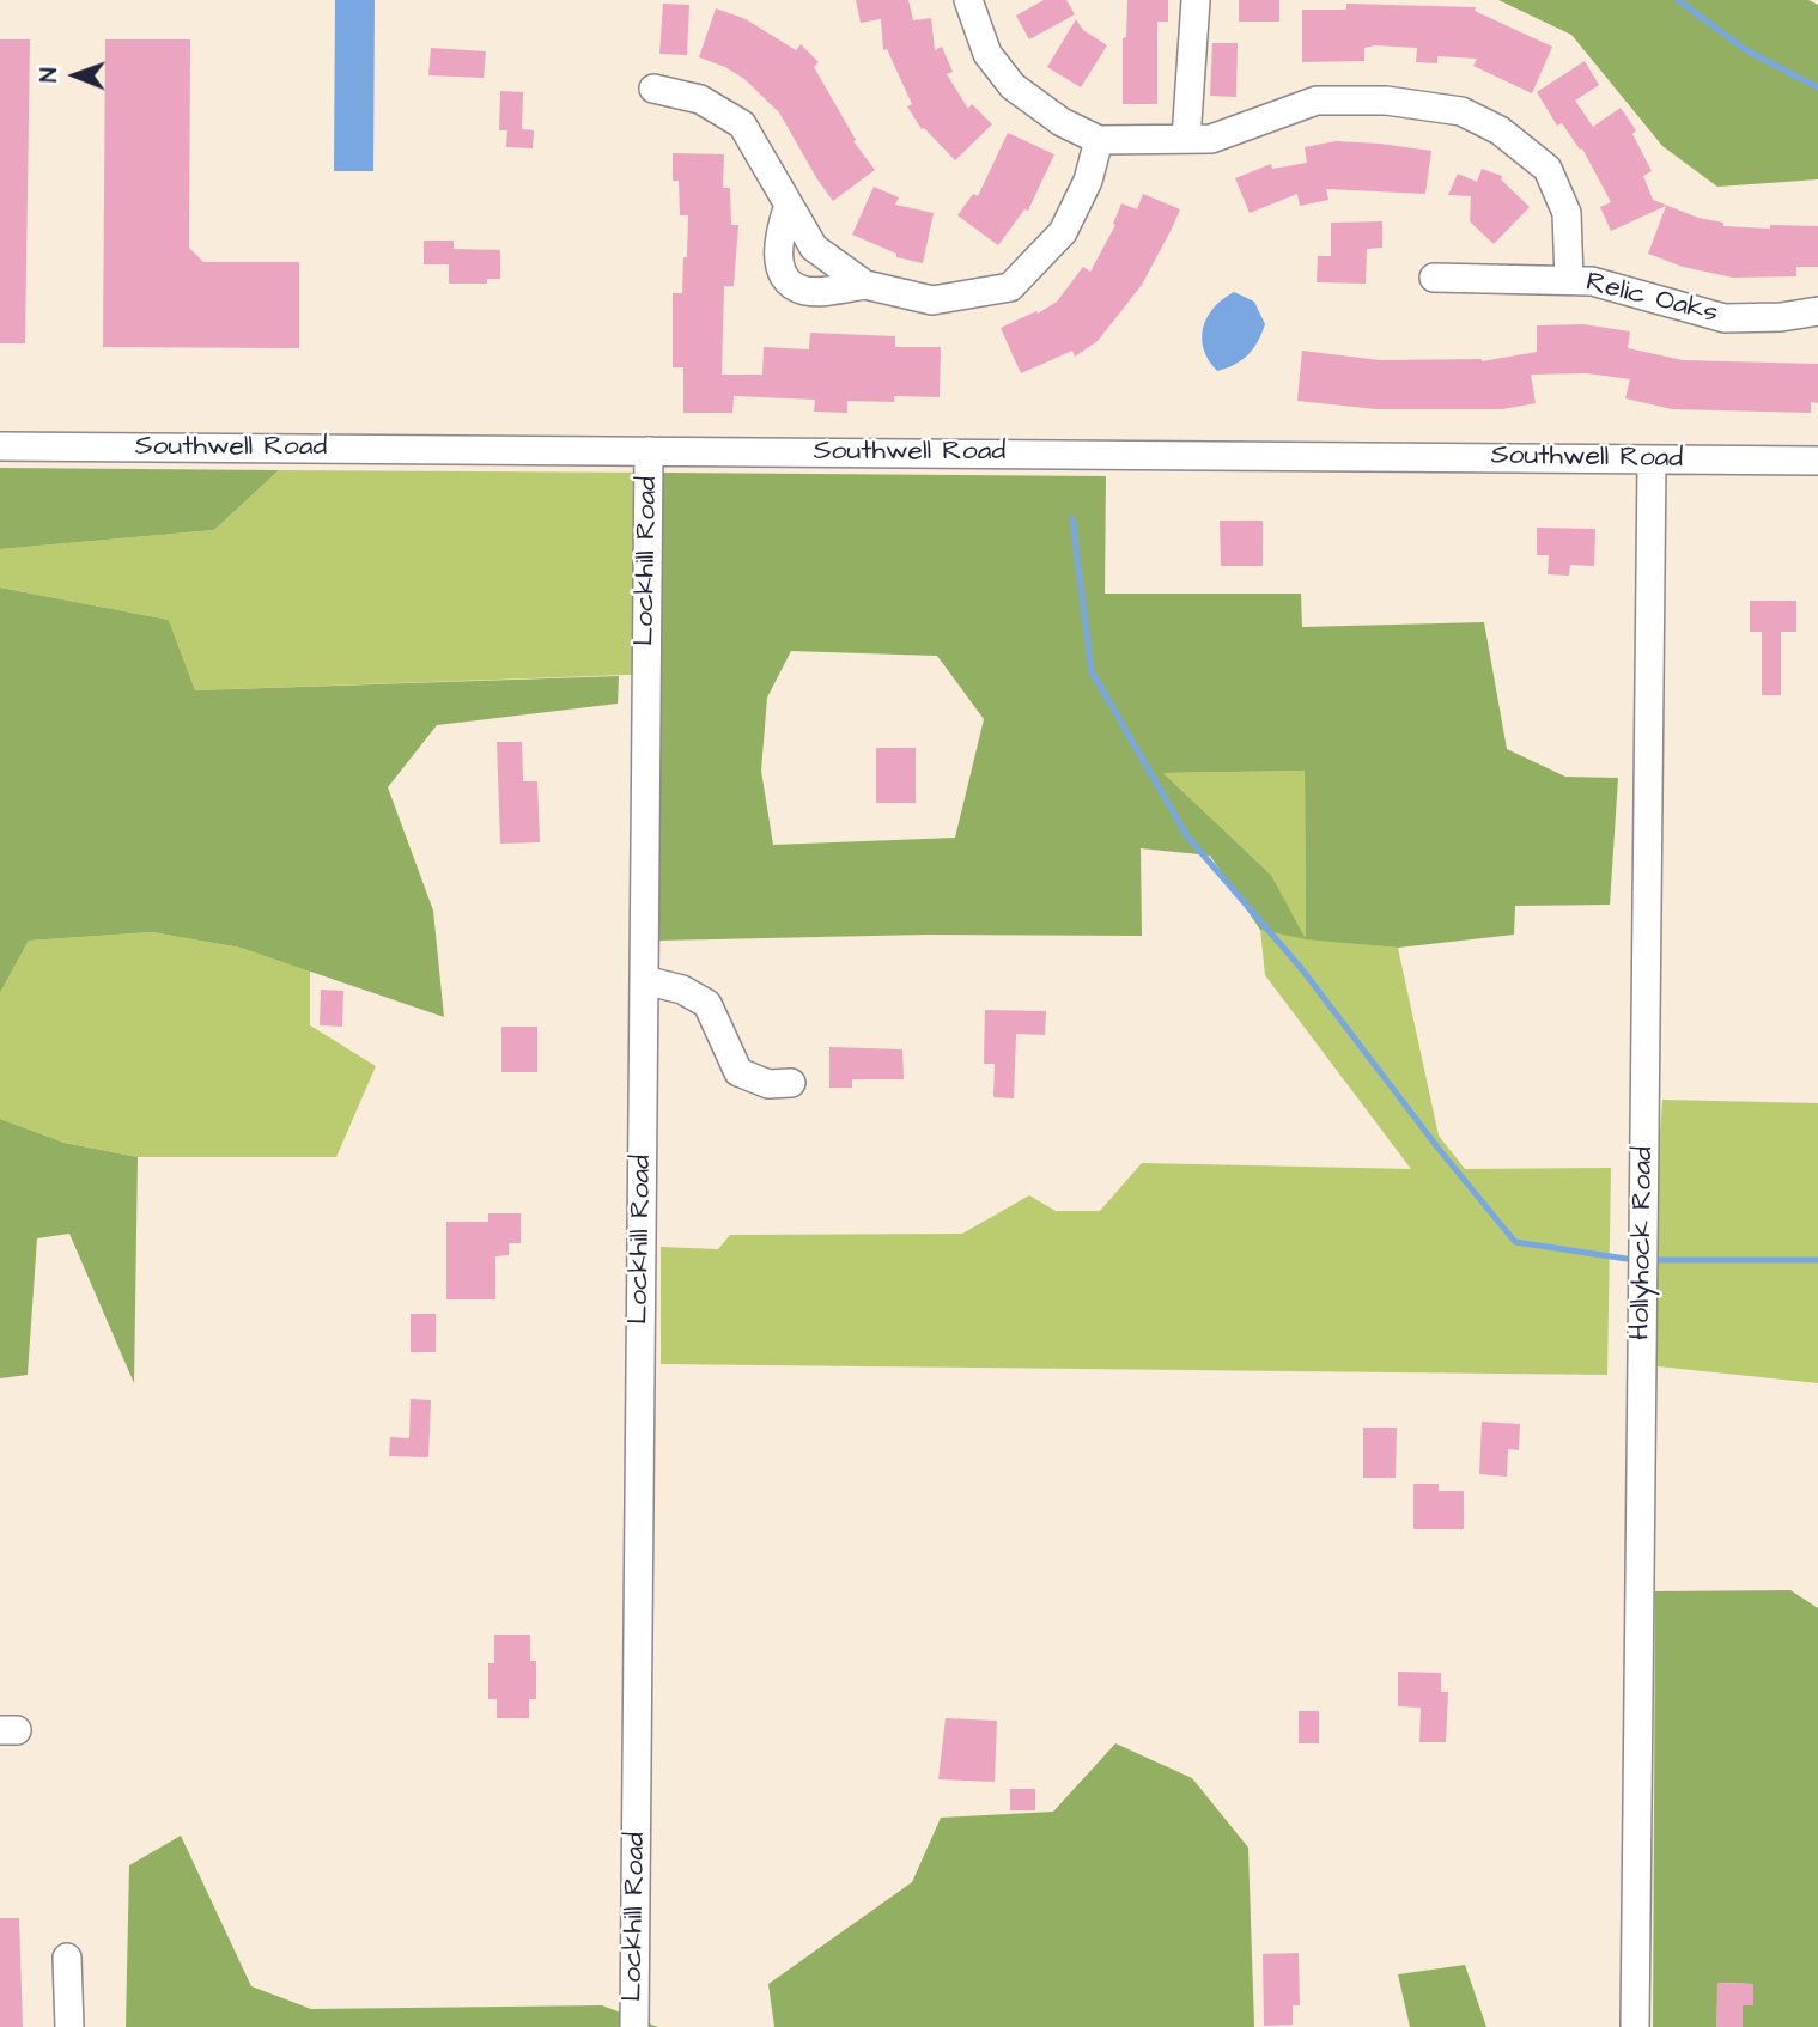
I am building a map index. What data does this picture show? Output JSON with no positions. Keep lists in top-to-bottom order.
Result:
{
  "streets": {
    "street": [
      "Relic Oaks",
      "Southwell Road",
      "Lockhill Road",
      "Hollyhock Road"
    ]
  },
  "crossings": [
    ["Southwell Road", "Lockhill Road"],
    ["Southwell Road", "Hollyhock Road"]
  ],
  "north": "left"
}
